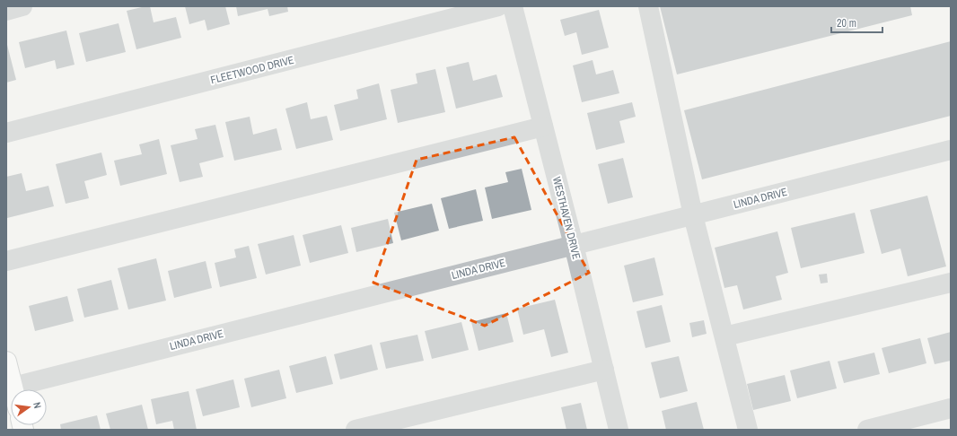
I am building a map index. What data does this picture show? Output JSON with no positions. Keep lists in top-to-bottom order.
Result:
{
  "streets": {
    "street": ["FLEETWOOD DRIVE", "LINDA DRIVE", "WESTHAVEN DRIVE"]
  },
  "crossings": [
    ["LINDA DRIVE", "WESTHAVEN DRIVE"]
  ],
  "scale_bar": "20 m",
  "north": "right"
}
